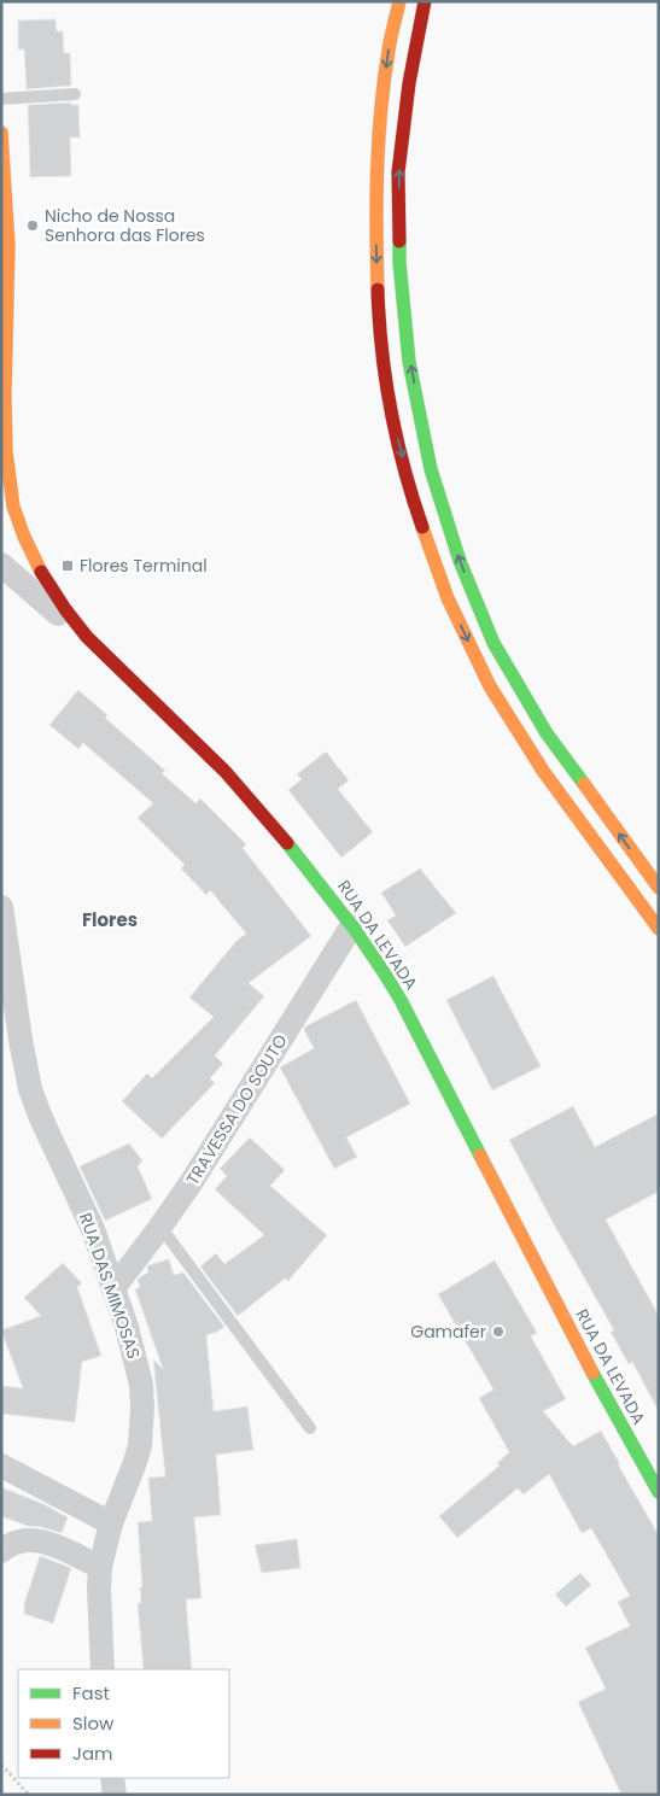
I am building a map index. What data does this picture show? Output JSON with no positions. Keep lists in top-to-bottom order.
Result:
{
  "streets": {
    "main road": ["RUA DA LEVADA"],
    "street": ["TRAVESSA DO SOUTO", "RUA DAS MIMOSAS"]
  },
  "crossings": [
    ["RUA DA LEVADA", "TRAVESSA DO SOUTO"],
    ["TRAVESSA DO SOUTO", "RUA DAS MIMOSAS"]
  ],
  "districts": ["Flores"],
  "places": {
    "other": ["Nicho de Nossa Senhora das Flores", "Gamafer"],
    "transit": ["Flores Terminal"]
  },
  "legend": ["Fast", "Slow", "Jam"]
}
